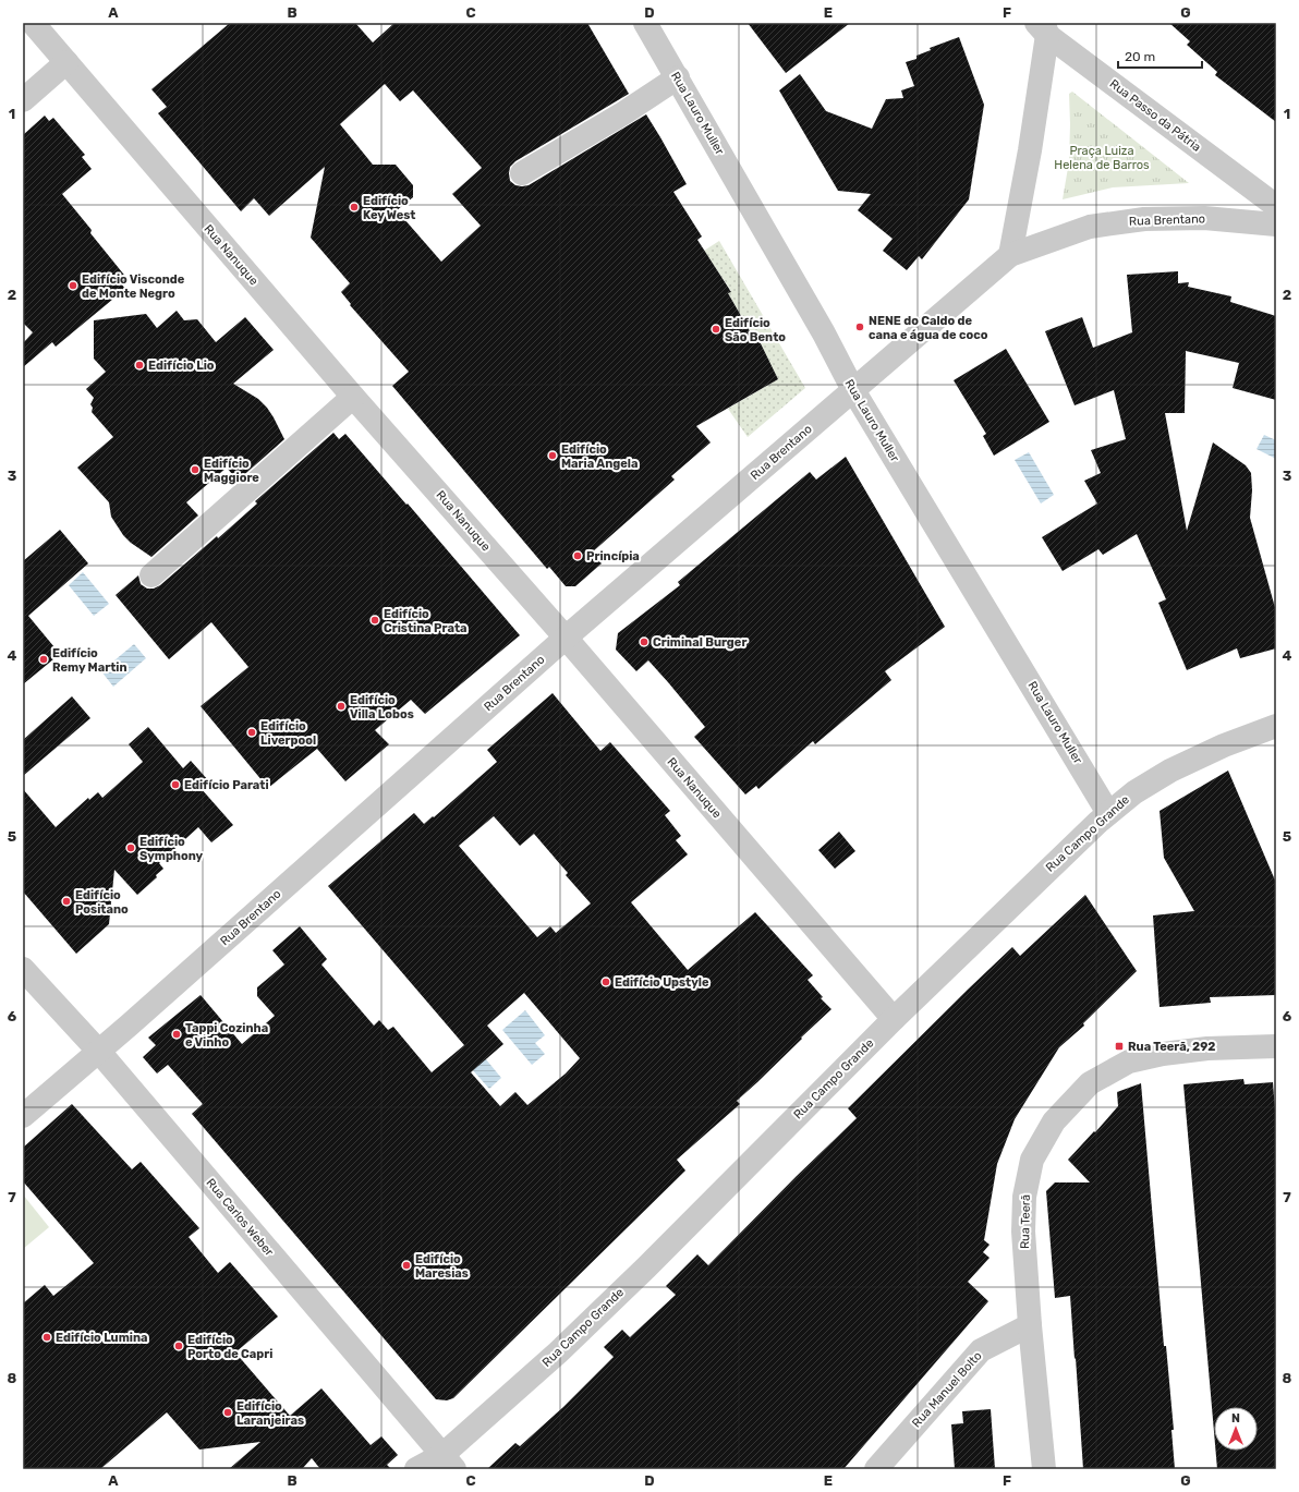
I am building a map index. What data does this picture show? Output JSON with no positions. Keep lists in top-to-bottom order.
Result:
{
  "streets": {
    "street": [
      "Rua Lauro Muller",
      "Rua Passo da Pátria",
      "Rua Brentano",
      "Rua Nanuque",
      "Rua Campo Grande",
      "Rua Carlos Weber",
      "Rua Teerã",
      "Rua Manuel Bolto"
    ]
  },
  "crossings": [
    ["Rua Lauro Muller", "Rua Brentano"],
    ["Rua Lauro Muller", "Rua Campo Grande"],
    ["Rua Brentano", "Rua Nanuque"],
    ["Rua Brentano", "Rua Carlos Weber"],
    ["Rua Nanuque", "Rua Campo Grande"],
    ["Rua Campo Grande", "Rua Carlos Weber"],
    ["Rua Teerã", "Rua Manuel Bolto"]
  ],
  "parks": ["Praça Luiza Helena de Barros"],
  "places": {
    "other": [
      "Edifício Key West",
      "Edifício Visconde de Monte Negro",
      "NENE do Caldo de cana e água de coco",
      "Edifício São Bento",
      "Edifício Lio",
      "Edifício Maria Angela",
      "Edifício Maggiore",
      "Princípia",
      "Edifício Cristina Prata",
      "Criminal Burger",
      "Edifício Remy Martin",
      "Edifício Villa Lobos",
      "Edifício Liverpool",
      "Edifício Parati",
      "Edifício Symphony",
      "Edifício Positano",
      "Edifício Upstyle",
      "Tappi Cozinha e Vinho",
      "Edifício Maresias",
      "Edifício Lumina",
      "Edifício Porto de Capri",
      "Edifício Laranjeiras"
    ],
    "transit": ["Rua Teerã, 292"]
  },
  "scale_bar": "20 m",
  "north": "top",
  "grid": {
    "columns": [
      "A",
      "B",
      "C",
      "D",
      "E",
      "F",
      "G"
    ],
    "rows": [
      "1",
      "2",
      "3",
      "4",
      "5",
      "6",
      "7",
      "8"
    ]
  }
}
